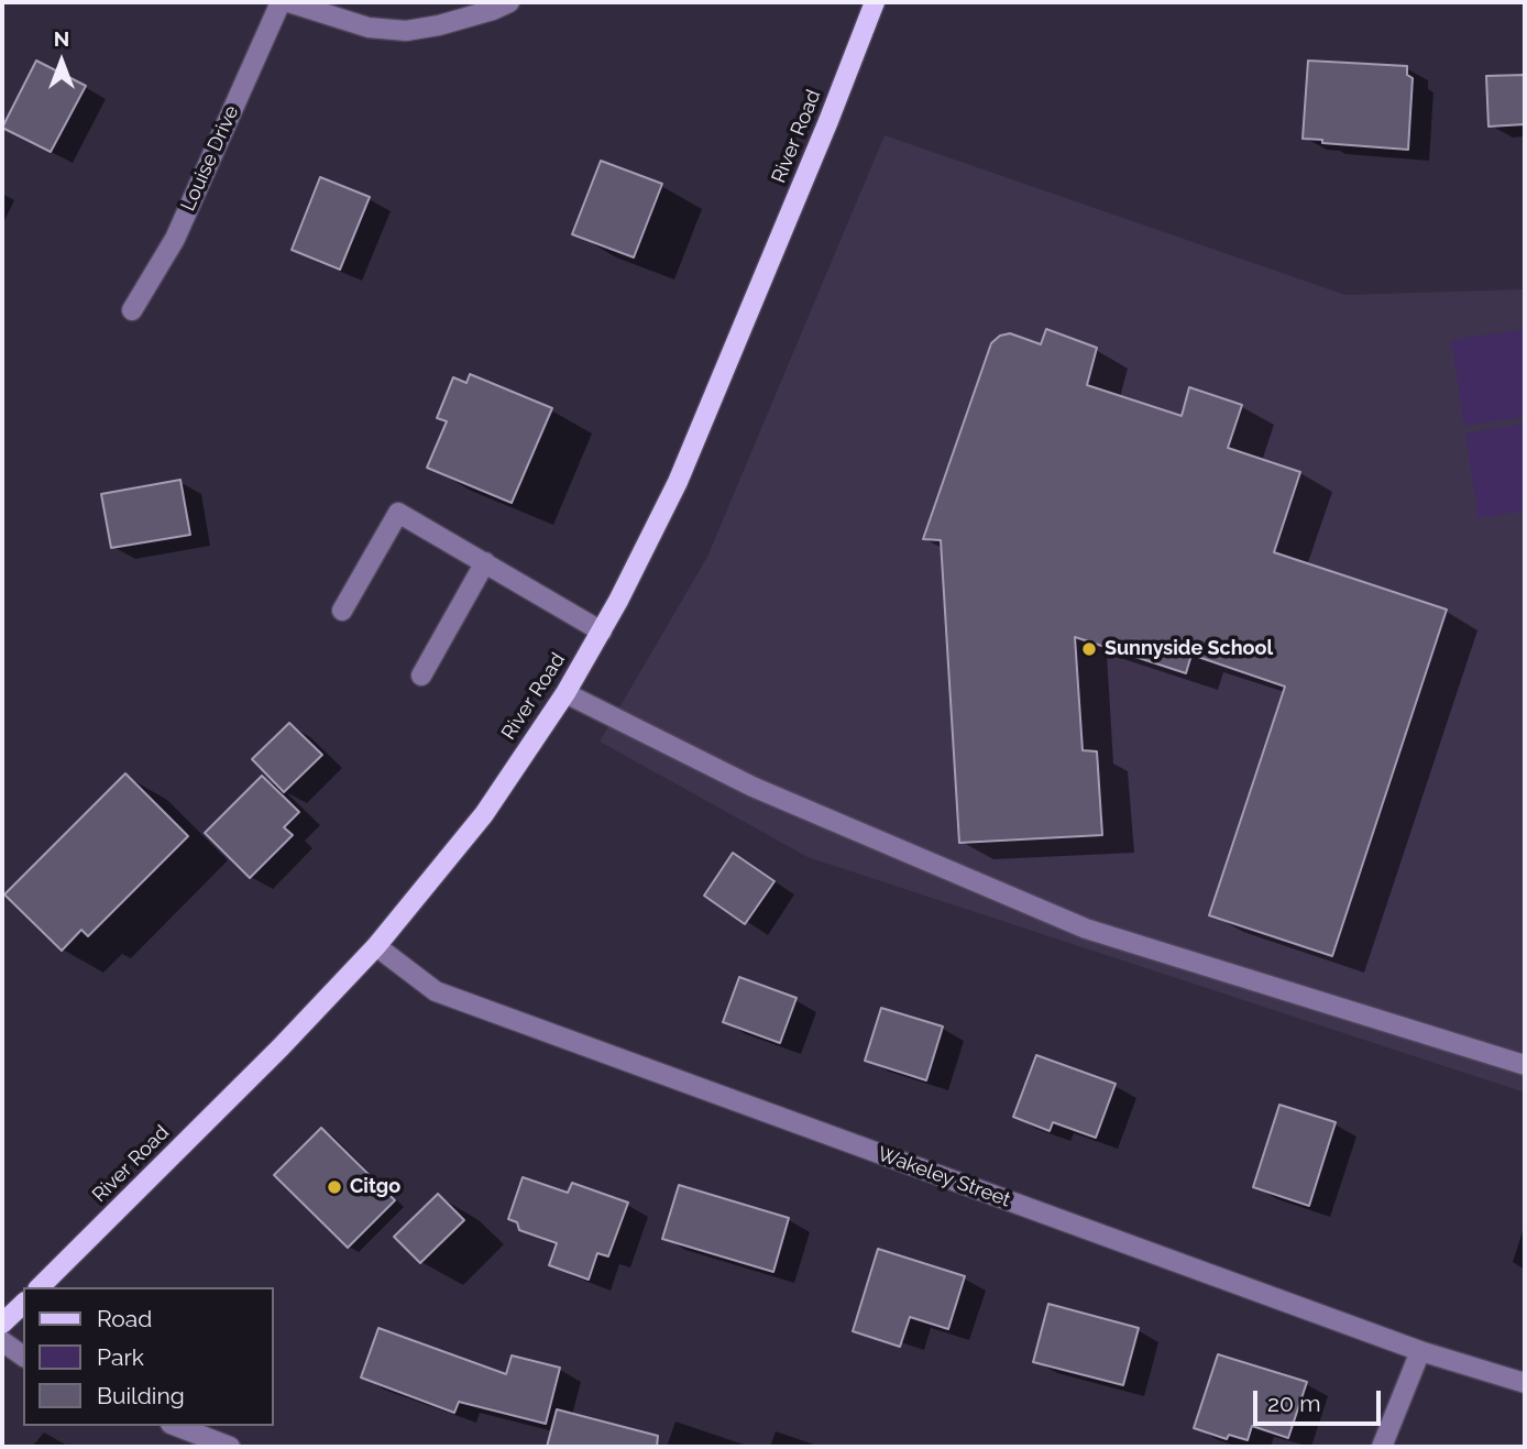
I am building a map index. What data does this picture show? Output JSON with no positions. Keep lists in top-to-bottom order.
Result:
{
  "streets": {
    "main road": ["River Road"],
    "street": ["Louise Drive", "Wakeley Street"]
  },
  "crossings": [
    ["River Road", "Wakeley Street"]
  ],
  "places": ["Sunnyside School", "Citgo"],
  "legend": ["Road", "Park", "Building"],
  "scale_bar": "20 m",
  "north": "top"
}
